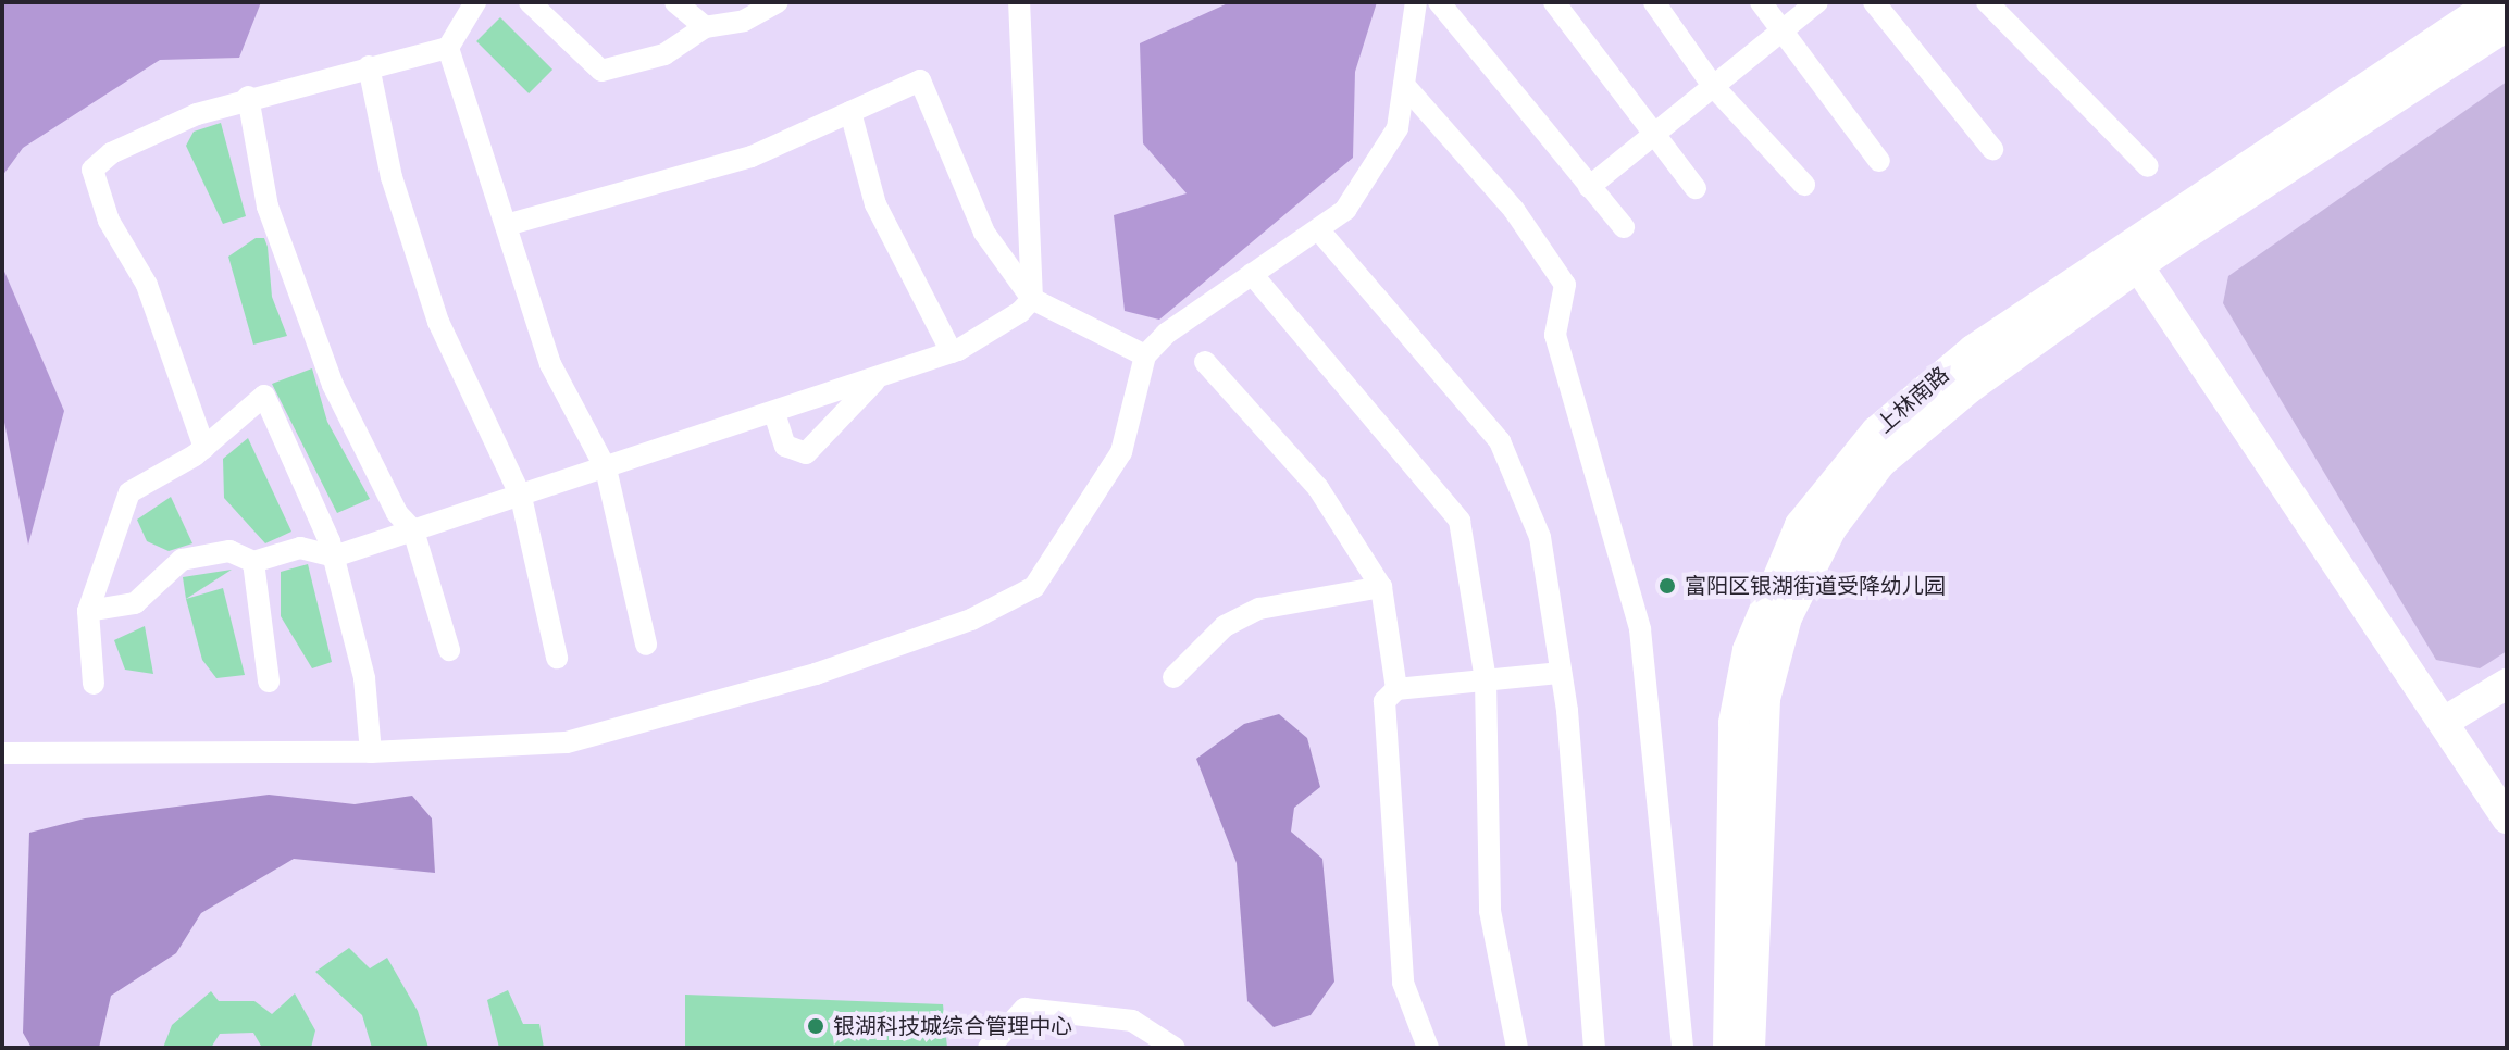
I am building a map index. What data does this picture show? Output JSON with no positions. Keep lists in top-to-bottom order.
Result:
{
  "streets": {
    "street": ["上林南路"]
  },
  "places": ["富阳区银湖街道受降幼儿园", "银湖科技城综合管理中心"]
}
